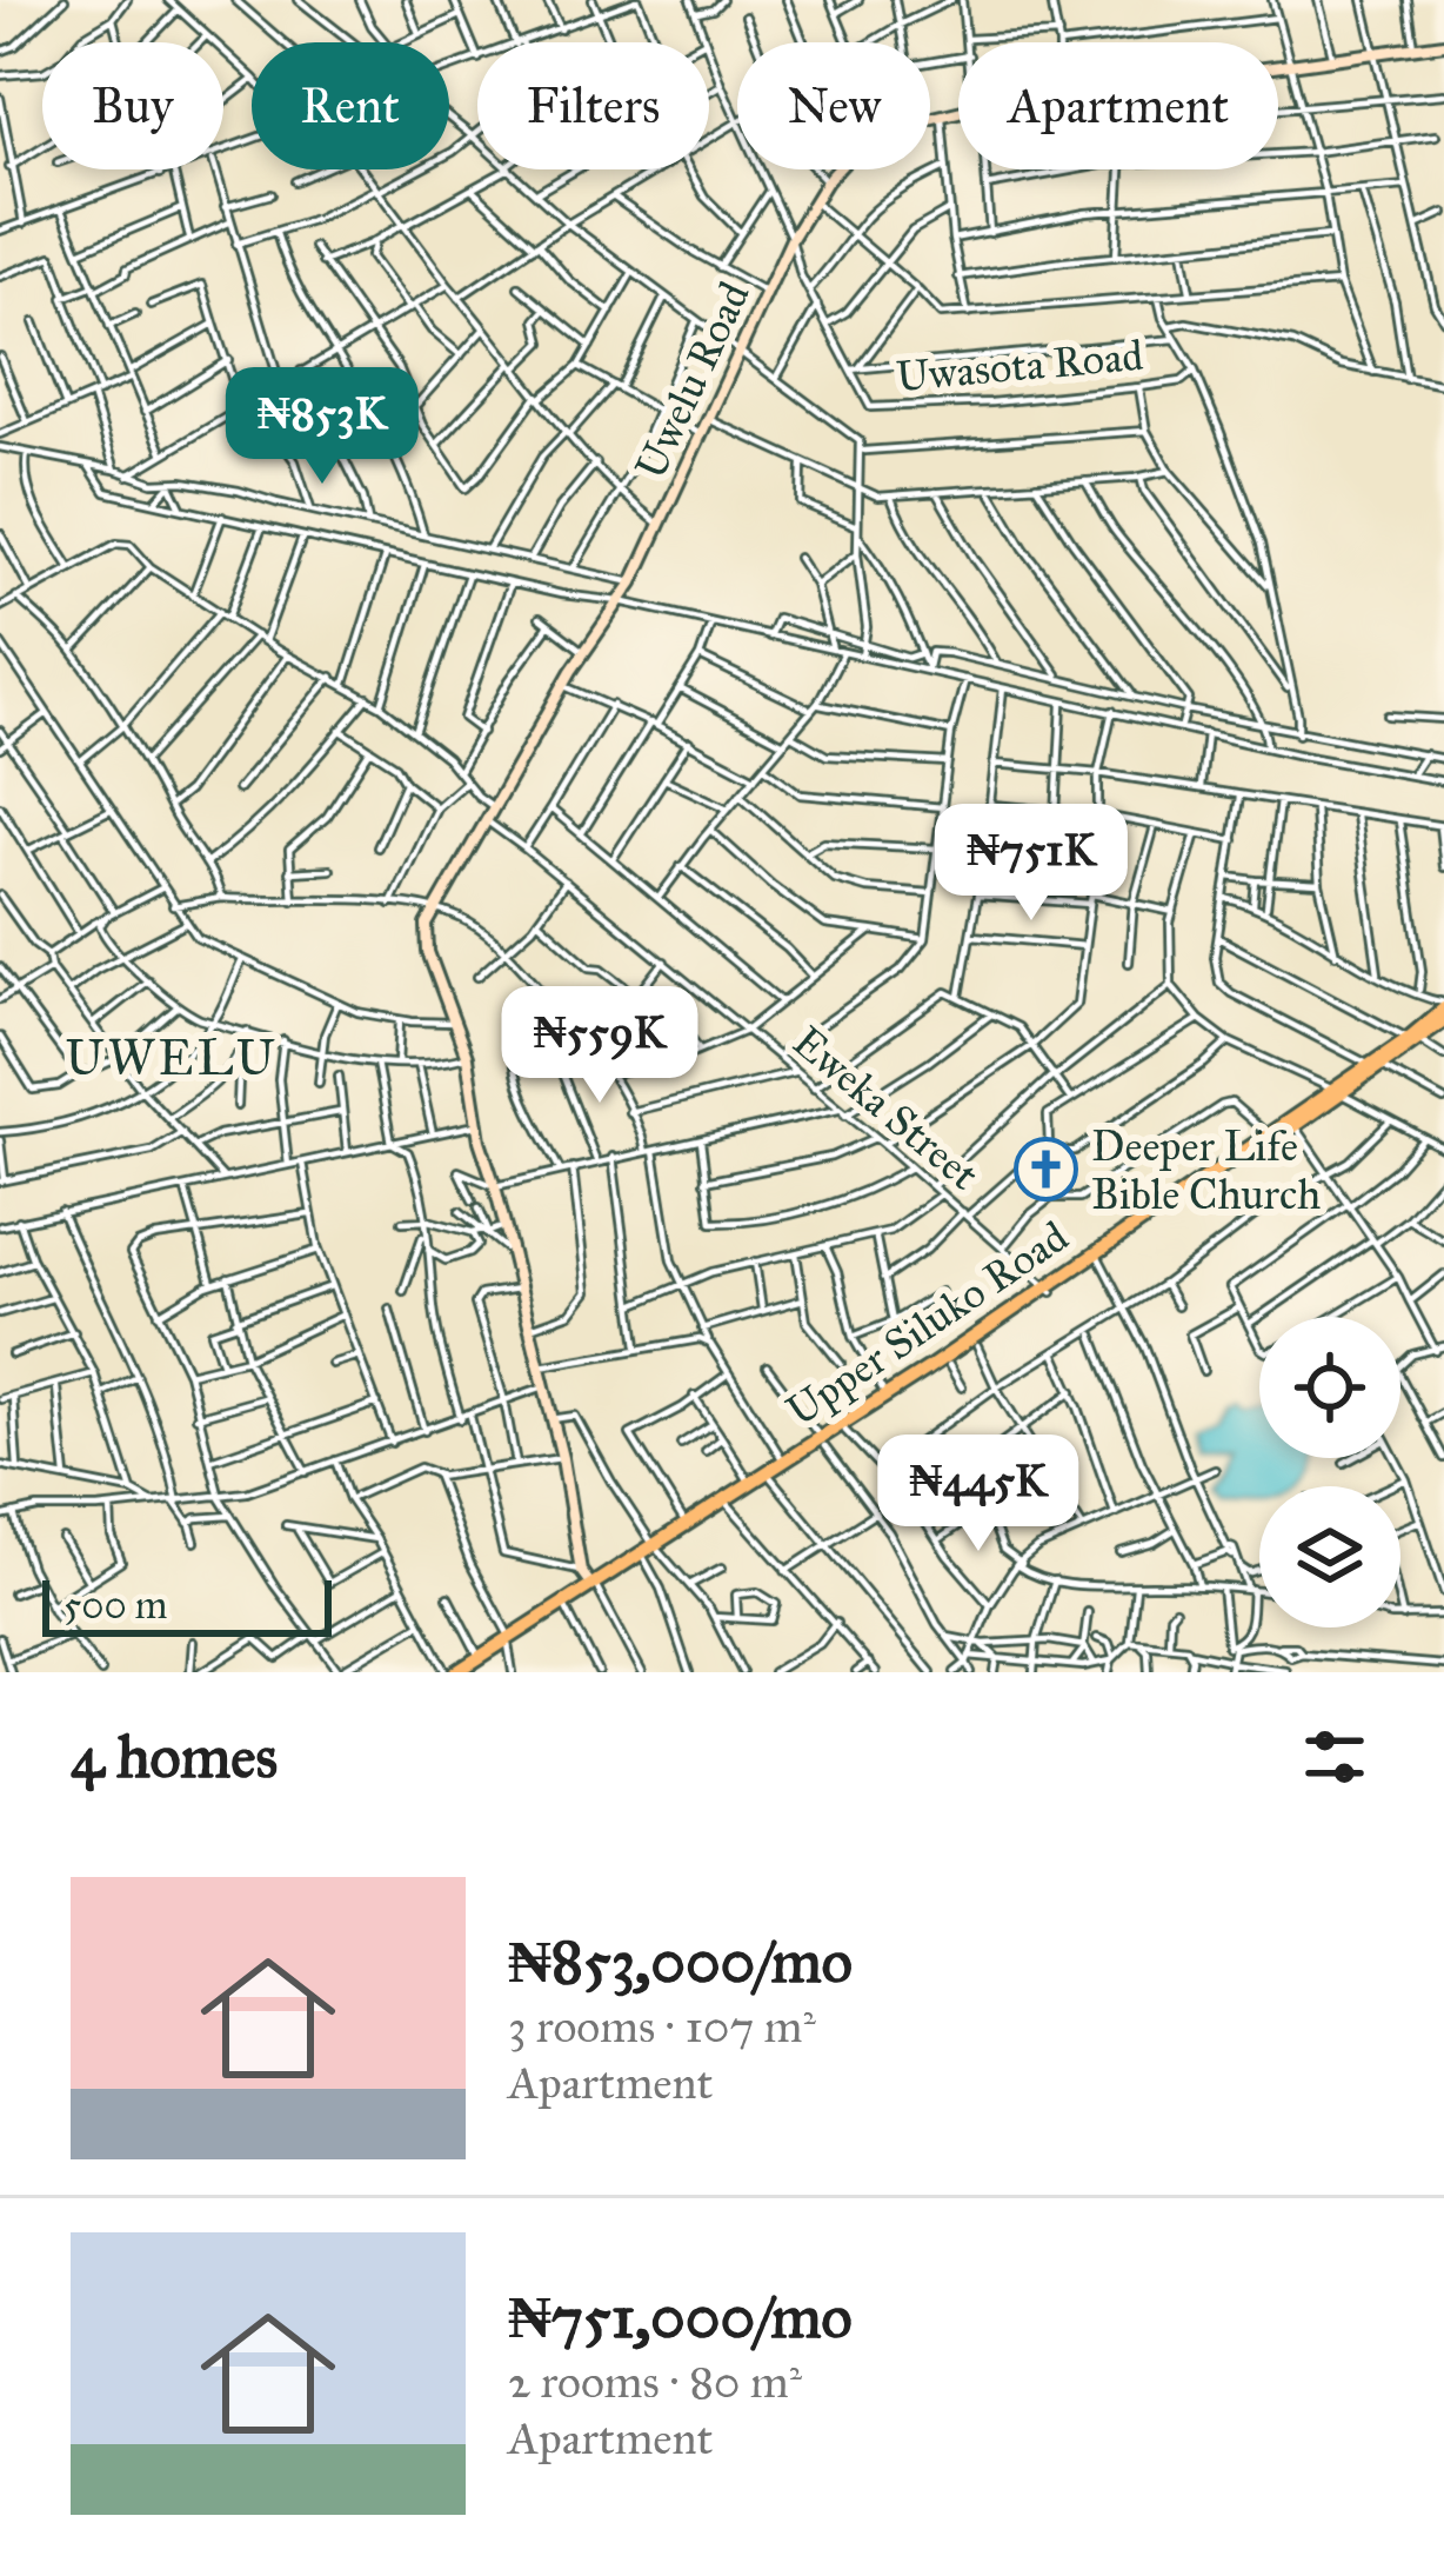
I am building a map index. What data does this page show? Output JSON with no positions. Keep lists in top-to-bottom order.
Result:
{
  "streets": {
    "main road": ["Upper Siluko Road"],
    "street": ["Uwasota Road", "Uwelu Road", "Eweka Street"]
  },
  "crossings": [
    ["Uwasota Road", "Uwelu Road"],
    ["Uwelu Road", "Eweka Street"],
    ["Eweka Street", "Upper Siluko Road"]
  ],
  "districts": ["UWELU"],
  "places": {
    "church": ["Deeper Life Bible Church"]
  },
  "scale_bar": "500 m",
  "page": {
    "chip": [
      "Buy",
      "Rent",
      "Filters",
      "New",
      "Apartment"
    ],
    "price": [
      "₦853K",
      "₦751K",
      "₦559K",
      "₦445K"
    ],
    "scale": "500 m",
    "heading": "4 homes",
    "list": [
      {
        "name": "₦853,000/mo",
        "note": "3 rooms · 107 m² · Apartment"
      },
      {
        "name": "₦751,000/mo",
        "note": "2 rooms · 80 m² · Apartment"
      }
    ]
  }
}
